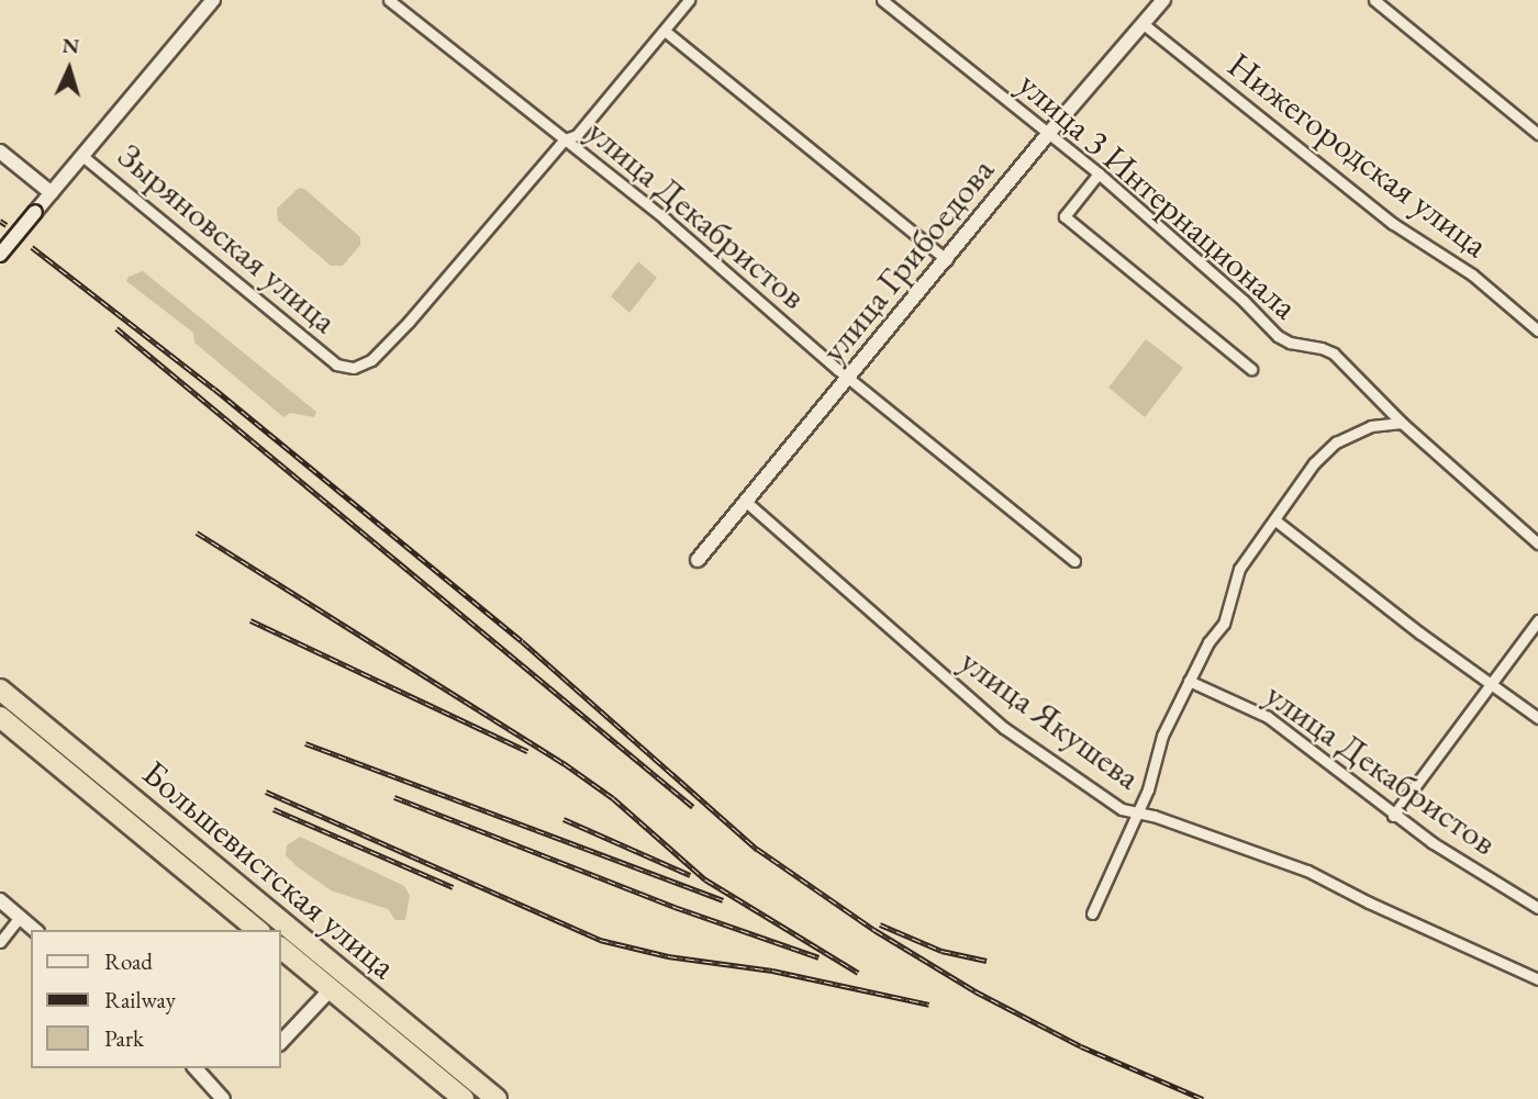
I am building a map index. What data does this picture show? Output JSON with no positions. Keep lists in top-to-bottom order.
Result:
{
  "streets": {
    "highway": ["Большевистская улица"],
    "street": [
      "Нижегородская улица",
      "улица 3 Интернационала",
      "улица Декабристов",
      "Зыряновская улица",
      "улица Грибоедова",
      "улица Якушева"
    ]
  },
  "crossings": [
    ["Нижегородская улица", "улица Грибоедова"],
    ["улица 3 Интернационала", "улица Грибоедова"],
    ["улица Декабристов", "Зыряновская улица"],
    ["улица Декабристов", "улица Грибоедова"],
    ["улица Грибоедова", "улица Якушева"]
  ],
  "legend": ["Road", "Railway", "Park"],
  "north": "top"
}
